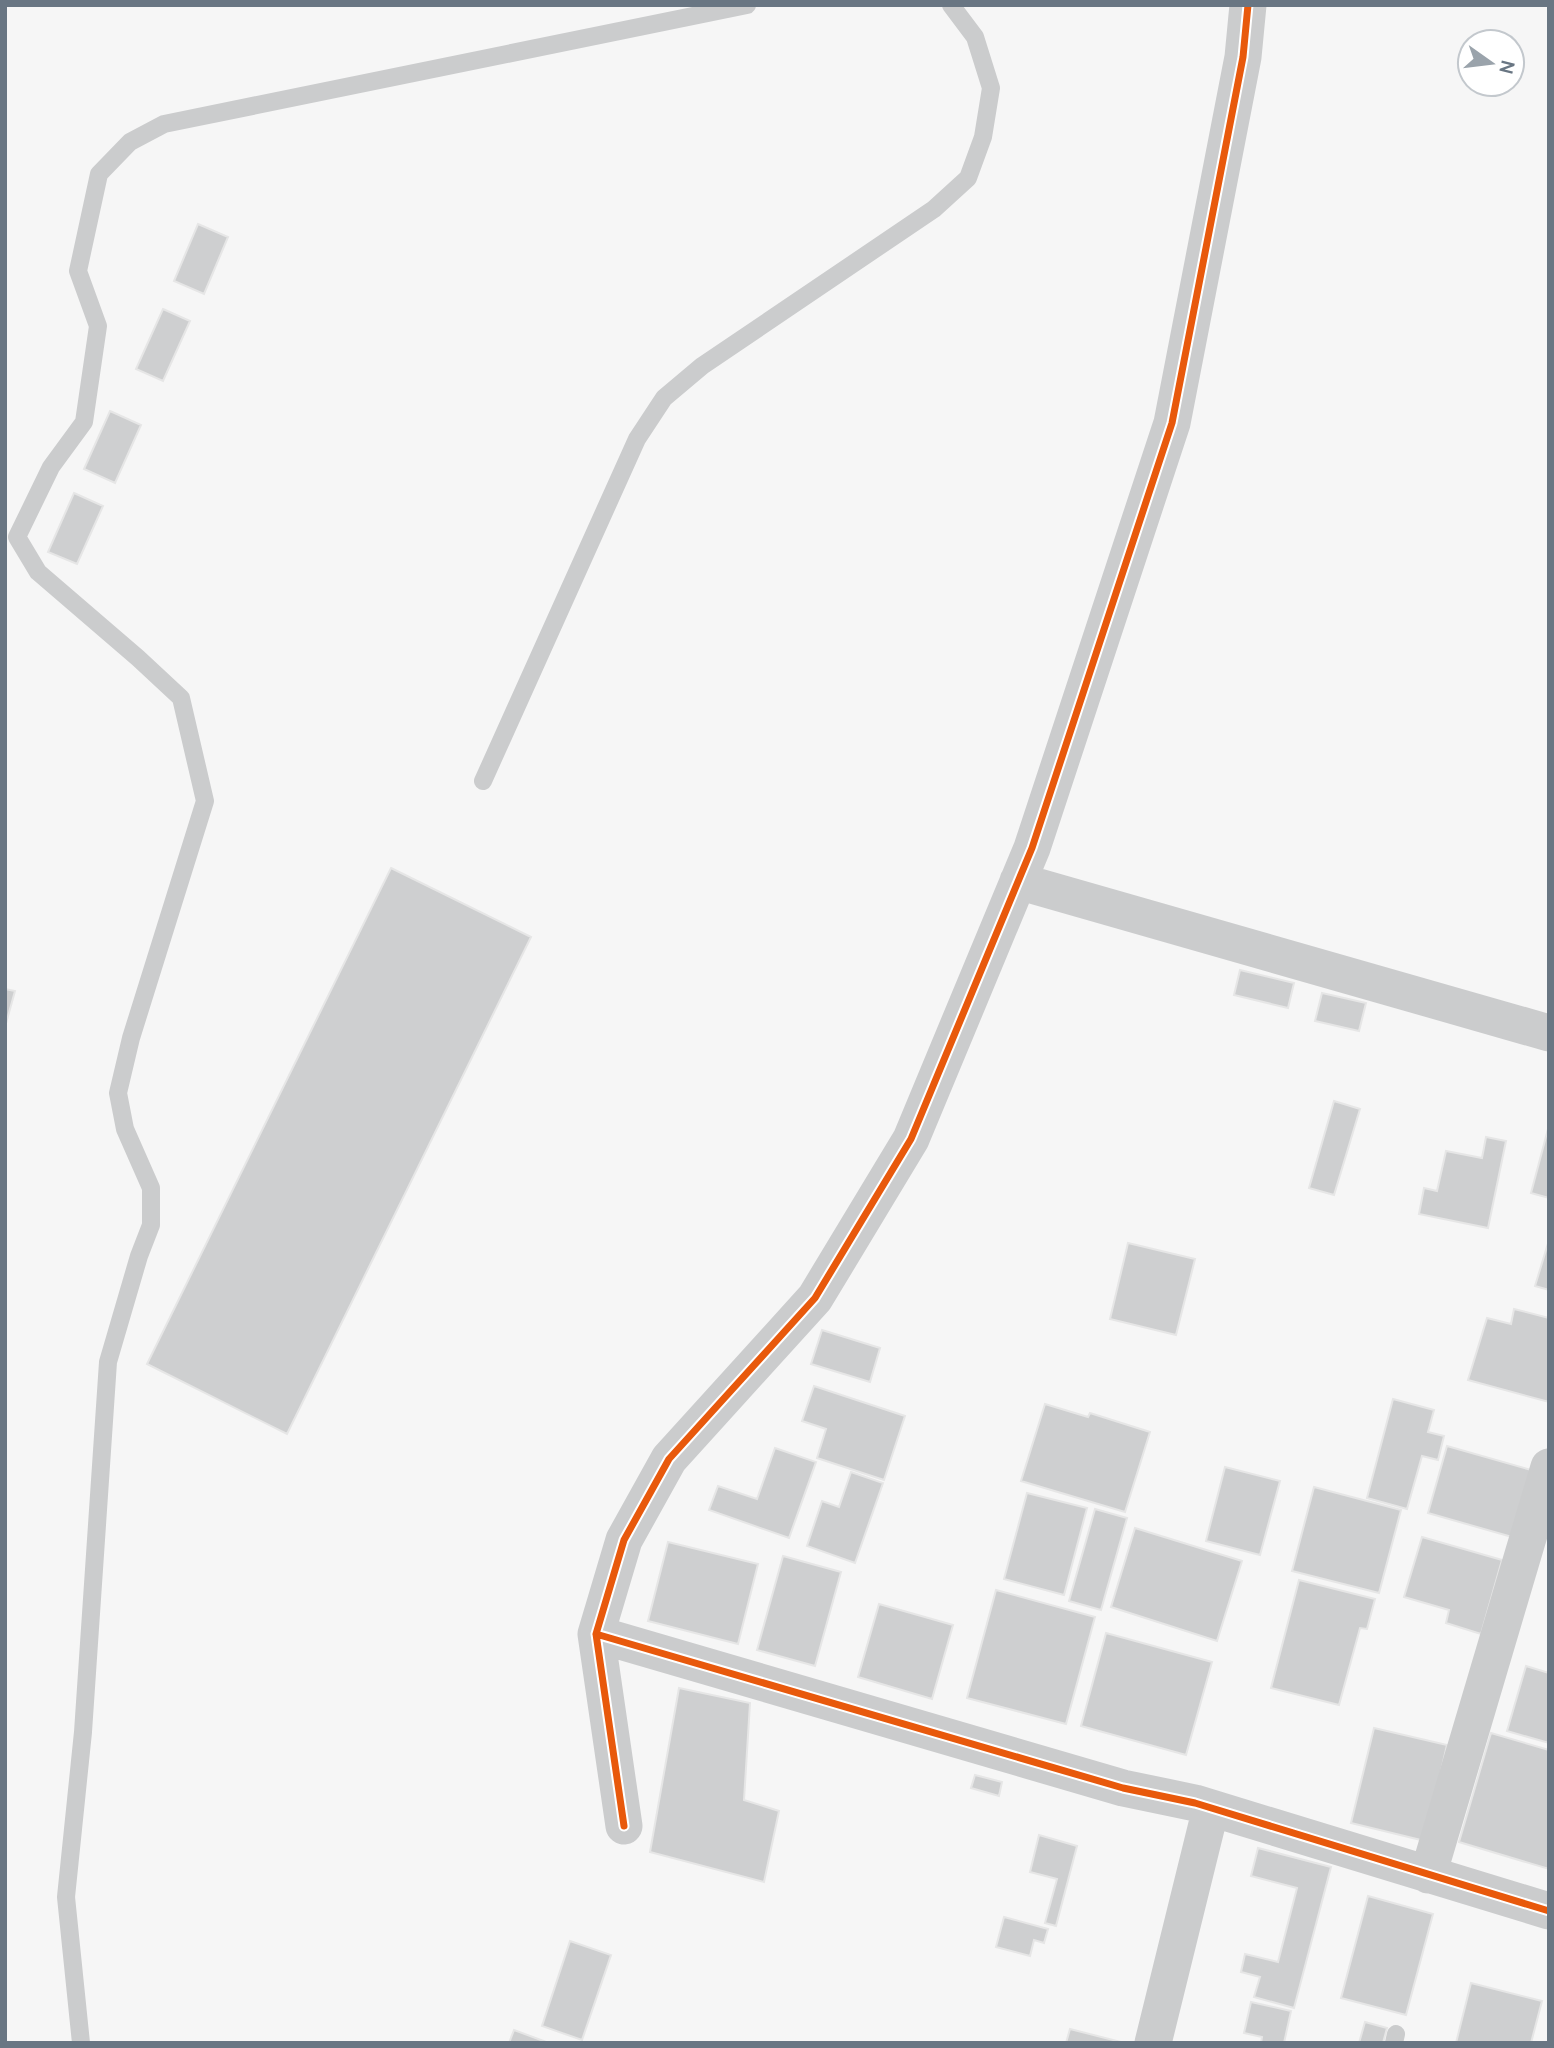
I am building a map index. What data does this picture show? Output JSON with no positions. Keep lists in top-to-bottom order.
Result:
{
  "north": "right"
}
